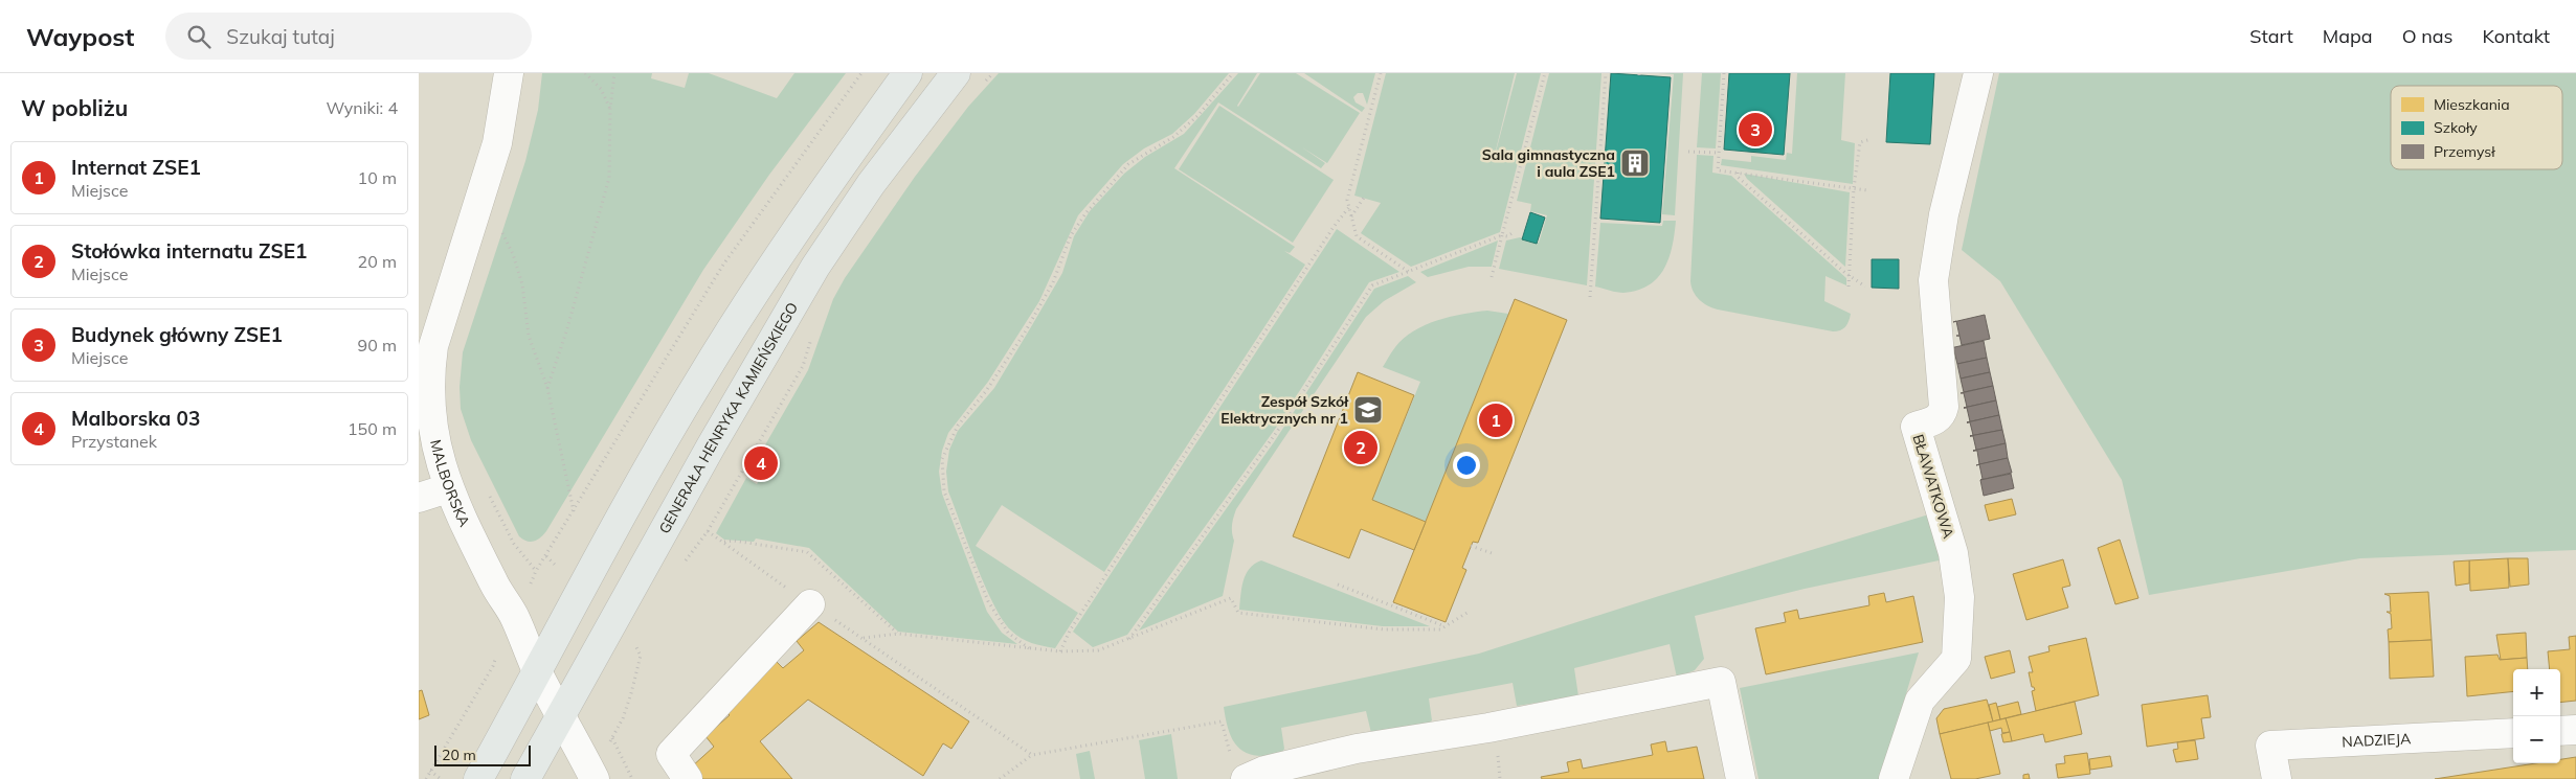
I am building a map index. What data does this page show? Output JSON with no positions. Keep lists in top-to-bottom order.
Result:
{
  "streets": {
    "main road": ["GENERAŁA HENRYKA KAMIEŃSKIEGO"],
    "street": ["MALBORSKA", "BŁAWATKOWA", "NADZIEJA"]
  },
  "crossings": [
    ["GENERAŁA HENRYKA KAMIEŃSKIEGO", "MALBORSKA"]
  ],
  "places": {
    "building": ["Sala gimnastyczna i aula ZSE1"],
    "school or university": ["Zespół Szkół Elektrycznych nr 1"]
  },
  "legend": ["Mieszkania", "Szkoły", "Przemysł"],
  "scale_bar": "20 m",
  "page": {
    "header": "Waypost",
    "search": "Szukaj tutaj",
    "nav": [
      "Start",
      "Mapa",
      "O nas",
      "Kontakt"
    ],
    "heading": ["W pobliżu", "Wyniki: 4"],
    "pins": [
      "3",
      "1",
      "2",
      "4"
    ],
    "list": [
      {
        "mark": "1",
        "name": "Internat ZSE1",
        "note": "Miejsce",
        "value": "10 m"
      },
      {
        "mark": "2",
        "name": "Stołówka internatu ZSE1",
        "note": "Miejsce",
        "value": "20 m"
      },
      {
        "mark": "3",
        "name": "Budynek główny ZSE1",
        "note": "Miejsce",
        "value": "90 m"
      },
      {
        "mark": "4",
        "name": "Malborska 03",
        "note": "Przystanek",
        "value": "150 m"
      }
    ],
    "map_buttons": ["+", "−"],
    "scale": "20 m"
  }
}
